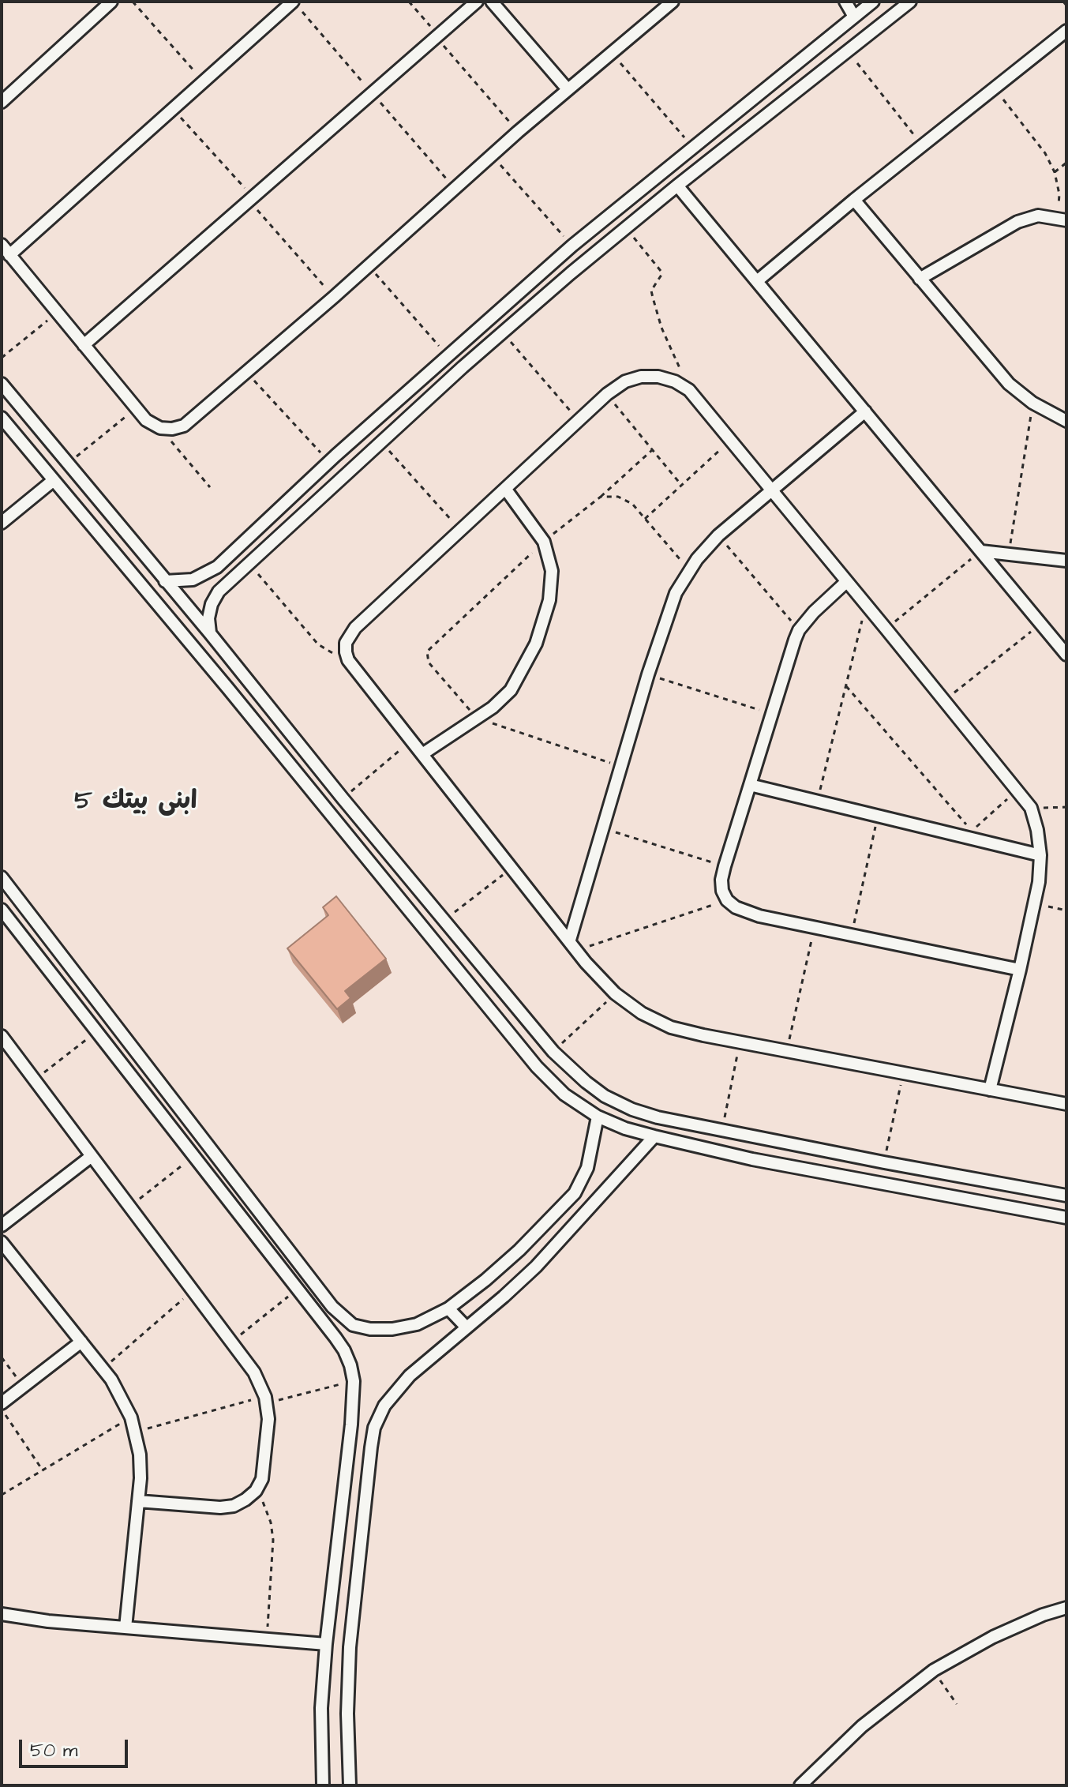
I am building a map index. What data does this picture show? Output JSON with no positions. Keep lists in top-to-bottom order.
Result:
{
  "districts": ["ابنى بيتك 5"],
  "scale_bar": "50 m"
}
